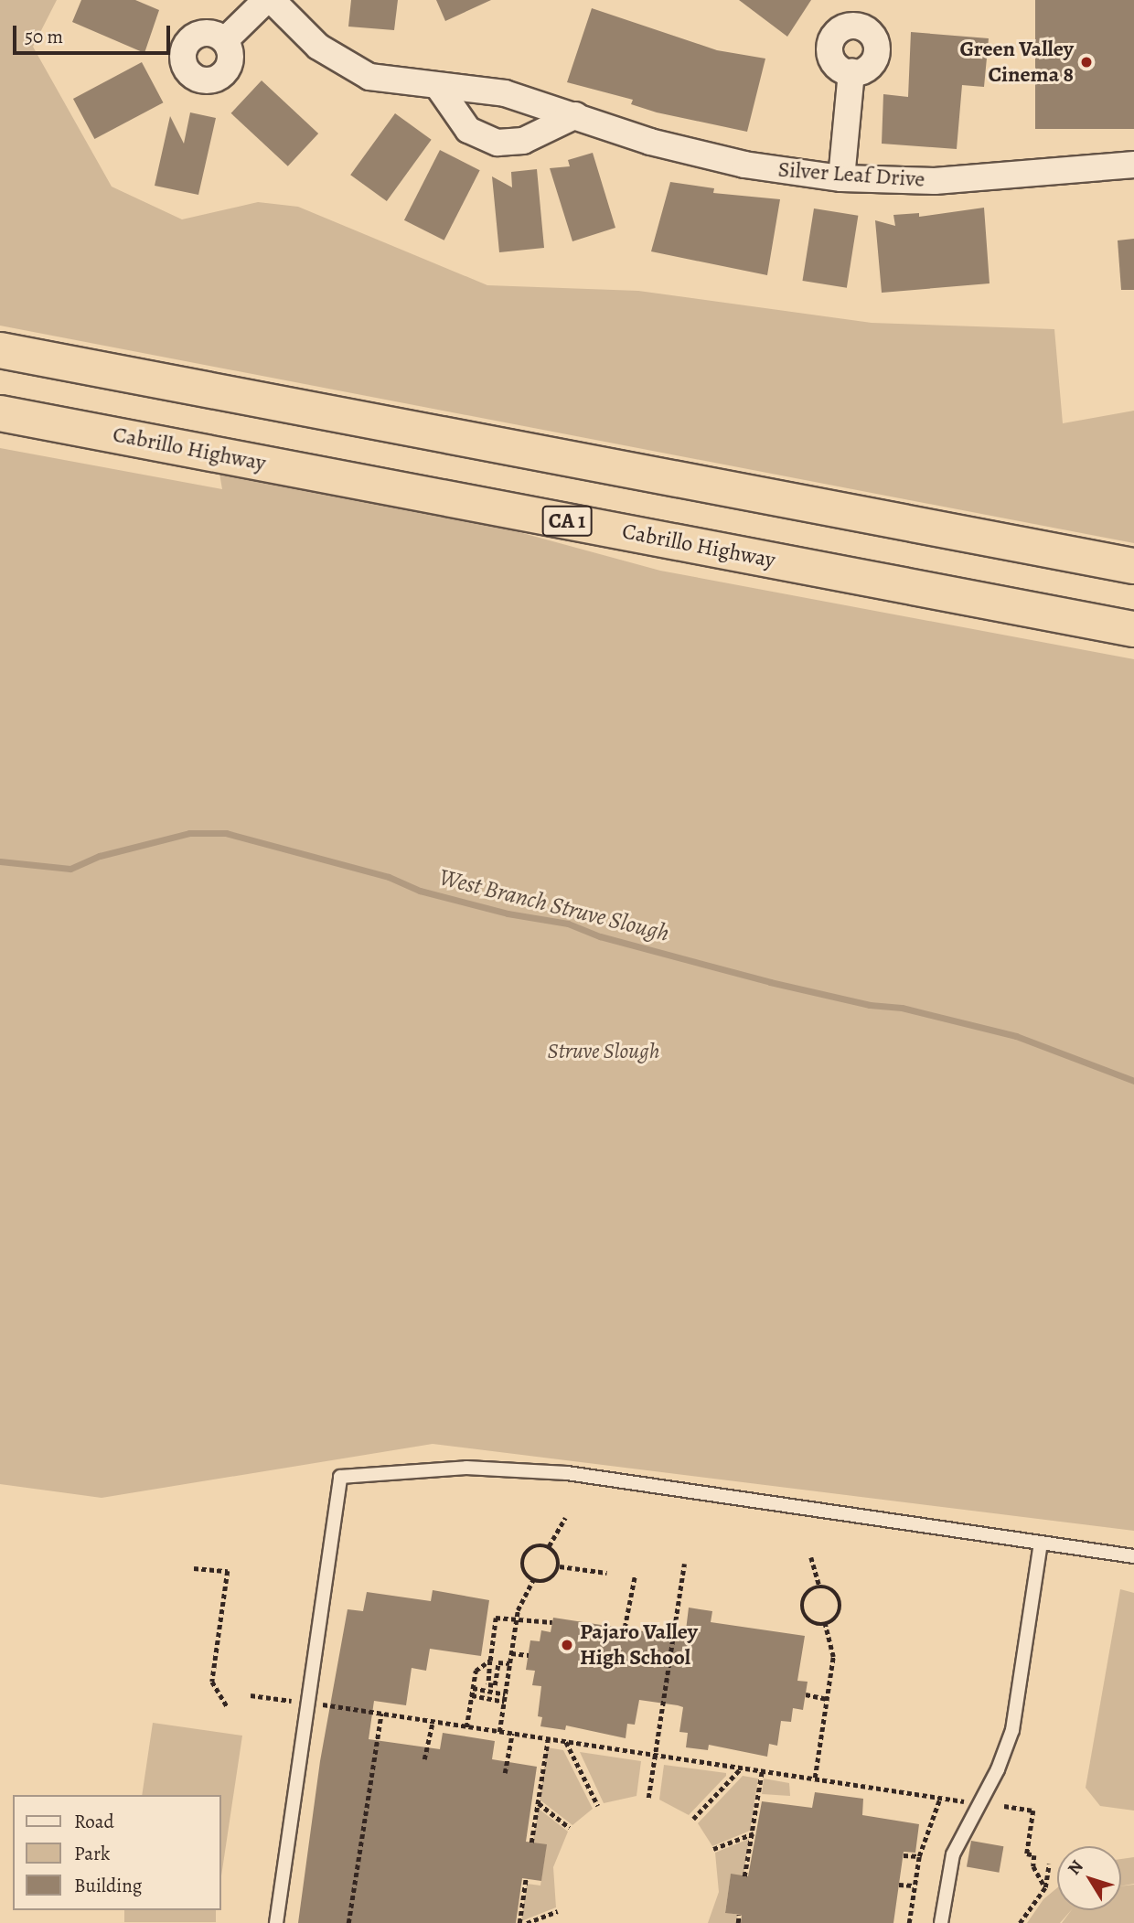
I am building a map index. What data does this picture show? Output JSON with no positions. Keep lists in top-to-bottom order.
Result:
{
  "streets": {
    "highway": ["Cabrillo Highway", "CA 1"],
    "street": ["Silver Leaf Drive"]
  },
  "water": ["West Branch Struve Slough"],
  "parks": ["Struve Slough"],
  "places": ["Green Valley Cinema 8", "Pajaro Valley High School"],
  "legend": ["Road", "Park", "Building"],
  "scale_bar": "50 m",
  "north": "top left"
}
